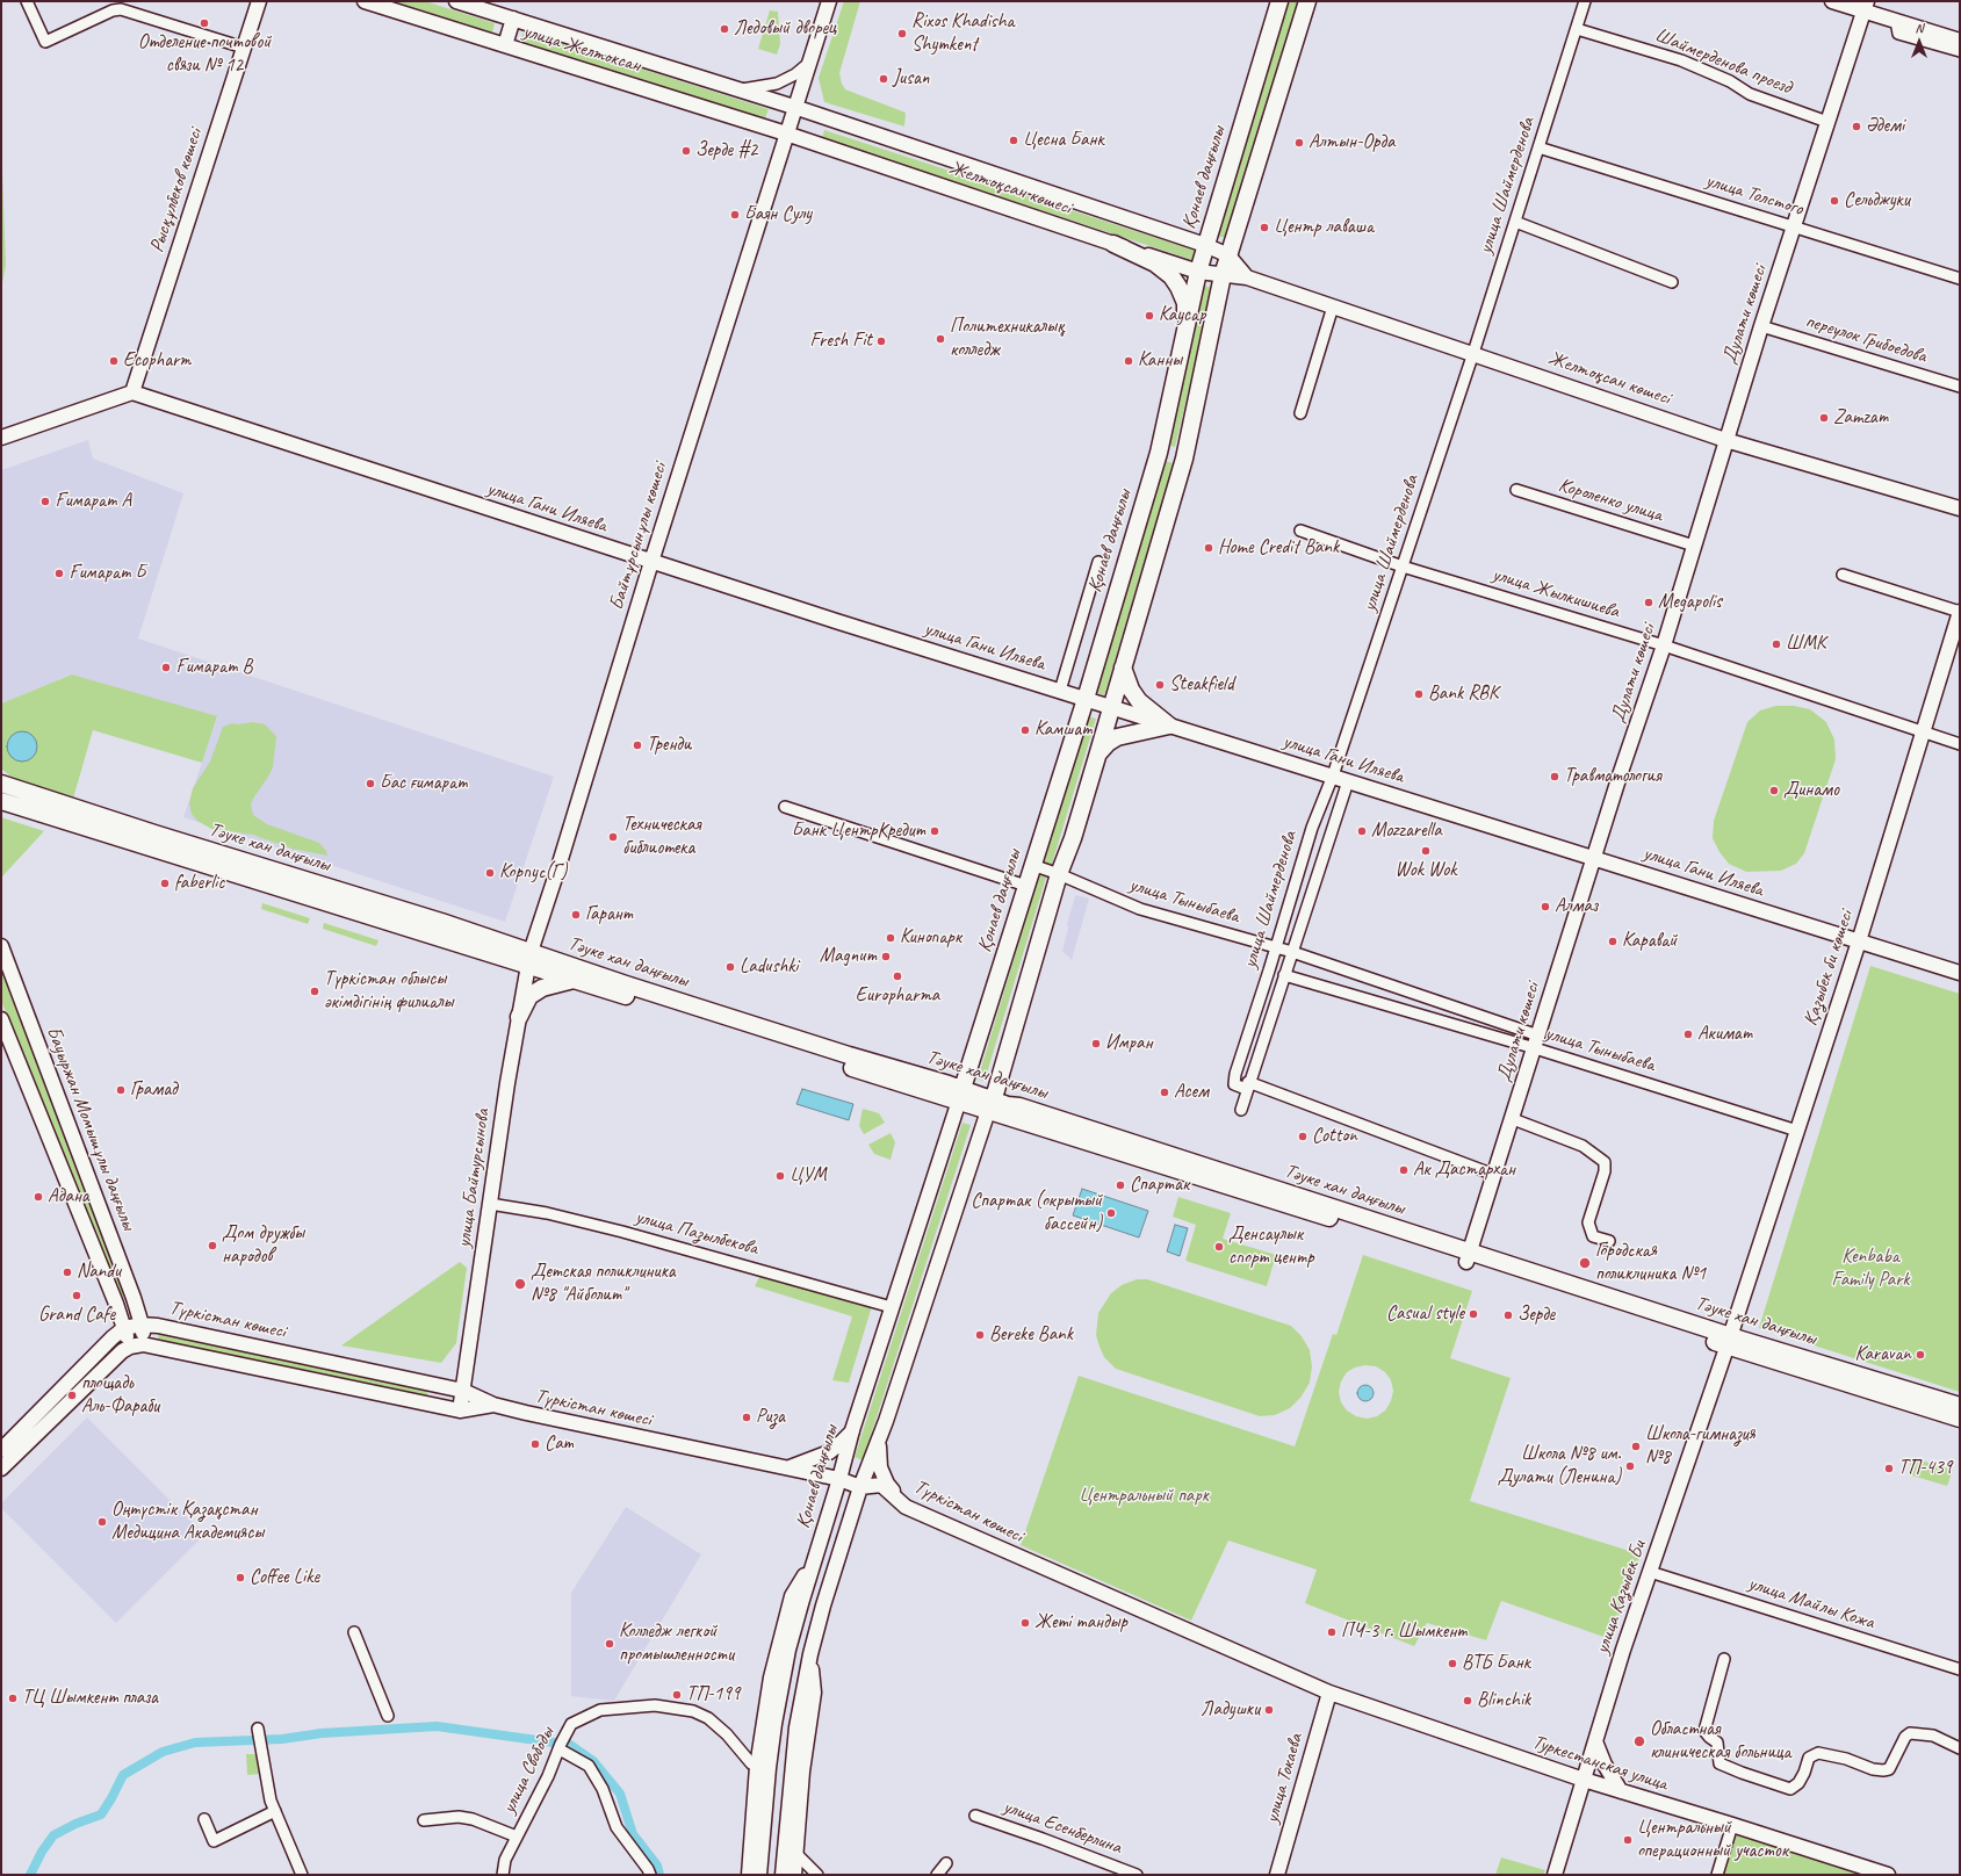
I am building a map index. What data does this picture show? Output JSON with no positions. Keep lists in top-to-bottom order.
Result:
{
  "streets": {
    "main road": [
      "улица Желтоксан",
      "Қонаев даңғылы",
      "Желтоқсан көшесі",
      "Рысқұлбеков көшесі",
      "Дулати көшесі",
      "улица Гани Иляева",
      "Байтұрсынұлы көшесі",
      "Тәуке хан даңғылы",
      "Қазыбек би көшесі",
      "Бауыржан Момышұлы даңғылы",
      "улица Байтурсынова",
      "Түркістан көшесі",
      "улица Казыбек Би",
      "Туркестанская улица",
      "улица Токаева"
    ],
    "street": [
      "Шаймерденова проезд",
      "улица Шаймерденова",
      "улица Толстого",
      "переулок Грибоедова",
      "Короленко улица",
      "улица Жылкишиева",
      "улица Тыныбаева",
      "улица Пазылбекова",
      "улица Майлы Кожа",
      "улица Свободы",
      "улица Есенберлина"
    ]
  },
  "crossings": [
    ["улица Желтоксан", "Желтоқсан көшесі"],
    ["улица Желтоксан", "Байтұрсынұлы көшесі"],
    ["Шаймерденова проезд", "улица Шаймерденова"],
    ["Шаймерденова проезд", "Дулати көшесі"],
    ["Қонаев даңғылы", "Желтоқсан көшесі"],
    ["Қонаев даңғылы", "улица Гани Иляева"],
    ["Қонаев даңғылы", "Тәуке хан даңғылы"],
    ["Қонаев даңғылы", "улица Тыныбаева"],
    ["Қонаев даңғылы", "улица Пазылбекова"],
    ["Қонаев даңғылы", "Түркістан көшесі"],
    ["улица Шаймерденова", "Желтоқсан көшесі"],
    ["улица Шаймерденова", "улица Толстого"],
    ["улица Шаймерденова", "улица Гани Иляева"],
    ["улица Шаймерденова", "улица Жылкишиева"],
    ["улица Шаймерденова", "улица Тыныбаева"],
    ["Желтоқсан көшесі", "Дулати көшесі"],
    ["Желтоқсан көшесі", "Байтұрсынұлы көшесі"],
    ["Рысқұлбеков көшесі", "улица Гани Иляева"],
    ["улица Толстого", "Дулати көшесі"],
    ["Дулати көшесі", "переулок Грибоедова"],
    ["Дулати көшесі", "Короленко улица"],
    ["Дулати көшесі", "улица Гани Иляева"],
    ["Дулати көшесі", "улица Жылкишиева"],
    ["Дулати көшесі", "Тәуке хан даңғылы"],
    ["Дулати көшесі", "улица Тыныбаева"],
    ["улица Гани Иляева", "Байтұрсынұлы көшесі"],
    ["улица Гани Иляева", "Қазыбек би көшесі"],
    ["Байтұрсынұлы көшесі", "Тәуке хан даңғылы"],
    ["Байтұрсынұлы көшесі", "улица Байтурсынова"],
    ["улица Жылкишиева", "Қазыбек би көшесі"],
    ["Тәуке хан даңғылы", "Қазыбек би көшесі"],
    ["Тәуке хан даңғылы", "улица Байтурсынова"],
    ["Тәуке хан даңғылы", "улица Казыбек Би"],
    ["улица Тыныбаева", "Қазыбек би көшесі"],
    ["Қазыбек би көшесі", "улица Казыбек Би"],
    ["Бауыржан Момышұлы даңғылы", "Түркістан көшесі"],
    ["улица Байтурсынова", "улица Пазылбекова"],
    ["улица Байтурсынова", "Түркістан көшесі"],
    ["Түркістан көшесі", "Туркестанская улица"],
    ["Түркістан көшесі", "улица Токаева"],
    ["улица Казыбек Би", "улица Майлы Кожа"],
    ["улица Казыбек Би", "Туркестанская улица"],
    ["Туркестанская улица", "улица Токаева"]
  ],
  "parks": ["Kenbaba Family Park", "Центральный парк"],
  "places": [
    "Отделение почтовой связи № 12",
    "Ледовый дворец",
    "Rixos Khadisha Shymkent",
    "Jusan",
    "Әдемі",
    "Цесна Банк",
    "Алтын-Орда",
    "Зерде #2",
    "Сельджуки",
    "Баян Сулу",
    "Центр лаваша",
    "Каусар",
    "Политехникалық колледж",
    "Fresh Fit",
    "Ecopharm",
    "Канны",
    "Zamzam",
    "Ғимарат А",
    "Home Credit Bank",
    "Ғимарат Б",
    "Megapolis",
    "ШМК",
    "Ғимарат В",
    "Steakfield",
    "Bank RBK",
    "Камшат",
    "Тренди",
    "Травматология",
    "Бас ғимарат",
    "Динамо",
    "Банк ЦентрКредит",
    "Mozzarella",
    "Техническая библиотека",
    "Wok Wok",
    "Корпус(Г)",
    "faberlic",
    "Алмаз",
    "Гарант",
    "Кинопарк",
    "Каравай",
    "Magnum",
    "Ladushki",
    "Europharma",
    "Түркістан облысы әкімдігінің филиалы",
    "Акимат",
    "Имран",
    "Грамад",
    "Асем",
    "Cotton",
    "Ак Дастархан",
    "ЦУМ",
    "Спартак",
    "Адана",
    "Спартак (окрытый бассейн)",
    "Дом дружбы народов",
    "Денсаулык спорт центр",
    "Городская поликлиника №1",
    "Nandu",
    "Детская поликлиника №8 \"Айболит\"",
    "Grand Cafe",
    "Casual style",
    "Зерде",
    "Bereke Bank",
    "Karavan",
    "площадь Аль-Фараби",
    "Риза",
    "Сат",
    "Школа-гимназия №8",
    "Школа №8 им. Дулати (Ленина)",
    "ТП-439",
    "Оңтүстік Қазақстан Медицина Академиясы",
    "Coffee Like",
    "Жетi тандыр",
    "ПЧ-3 г. Шымкент",
    "Колледж легкой промышленности",
    "ВТБ Банк",
    "ТП-199",
    "ТЦ Шымкент плаза",
    "Blinchik",
    "Ладушки",
    "Областная клиническая больница",
    "Центральный операционный участок"
  ],
  "north": "top"
}
